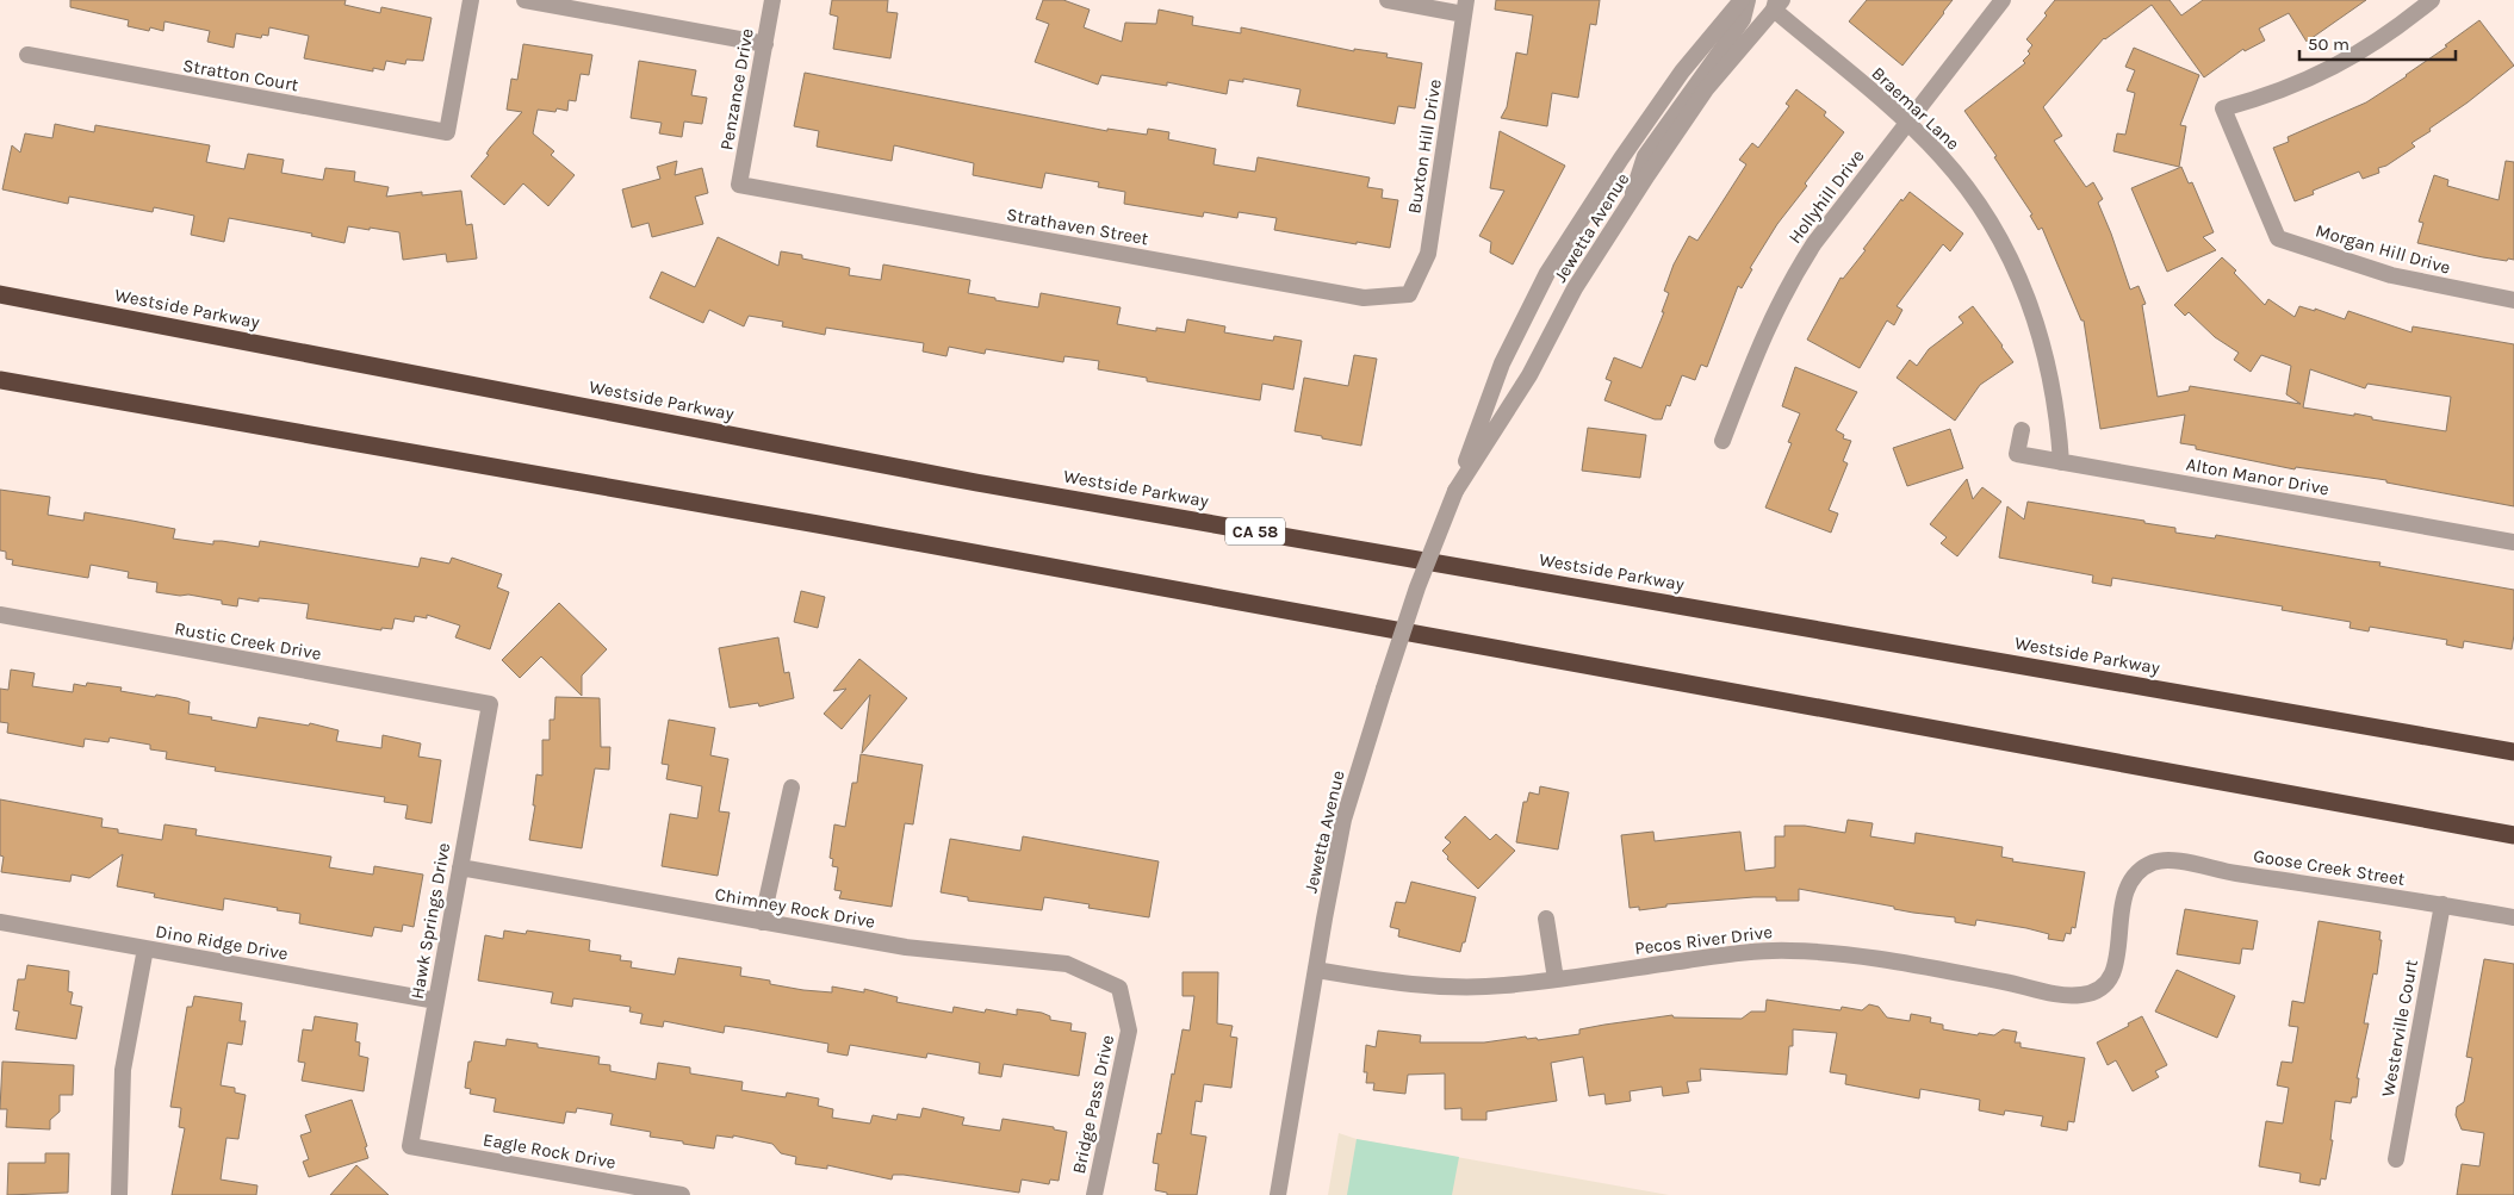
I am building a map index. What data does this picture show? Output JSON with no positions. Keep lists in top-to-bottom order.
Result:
{
  "streets": {
    "highway": ["Westside Parkway", "CA 58"],
    "street": [
      "Stratton Court",
      "Penzance Drive",
      "Braemar Lane",
      "Buxton Hill Drive",
      "Hollyhill Drive",
      "Strathaven Street",
      "Jewetta Avenue",
      "Morgan Hill Drive",
      "Alton Manor Drive",
      "Rustic Creek Drive",
      "Goose Creek Street",
      "Chimney Rock Drive",
      "Hawk Springs Drive",
      "Pecos River Drive",
      "Dino Ridge Drive",
      "Westerville Court",
      "Bridge Pass Drive",
      "Eagle Rock Drive"
    ]
  },
  "crossings": [
    ["Penzance Drive", "Strathaven Street"],
    ["Braemar Lane", "Hollyhill Drive"],
    ["Braemar Lane", "Jewetta Avenue"],
    ["Braemar Lane", "Alton Manor Drive"],
    ["Buxton Hill Drive", "Strathaven Street"],
    ["Jewetta Avenue", "Pecos River Drive"],
    ["Rustic Creek Drive", "Hawk Springs Drive"],
    ["Goose Creek Street", "Pecos River Drive"],
    ["Goose Creek Street", "Westerville Court"],
    ["Chimney Rock Drive", "Hawk Springs Drive"],
    ["Chimney Rock Drive", "Bridge Pass Drive"],
    ["Hawk Springs Drive", "Dino Ridge Drive"],
    ["Hawk Springs Drive", "Eagle Rock Drive"]
  ],
  "scale_bar": "50 m"
}
